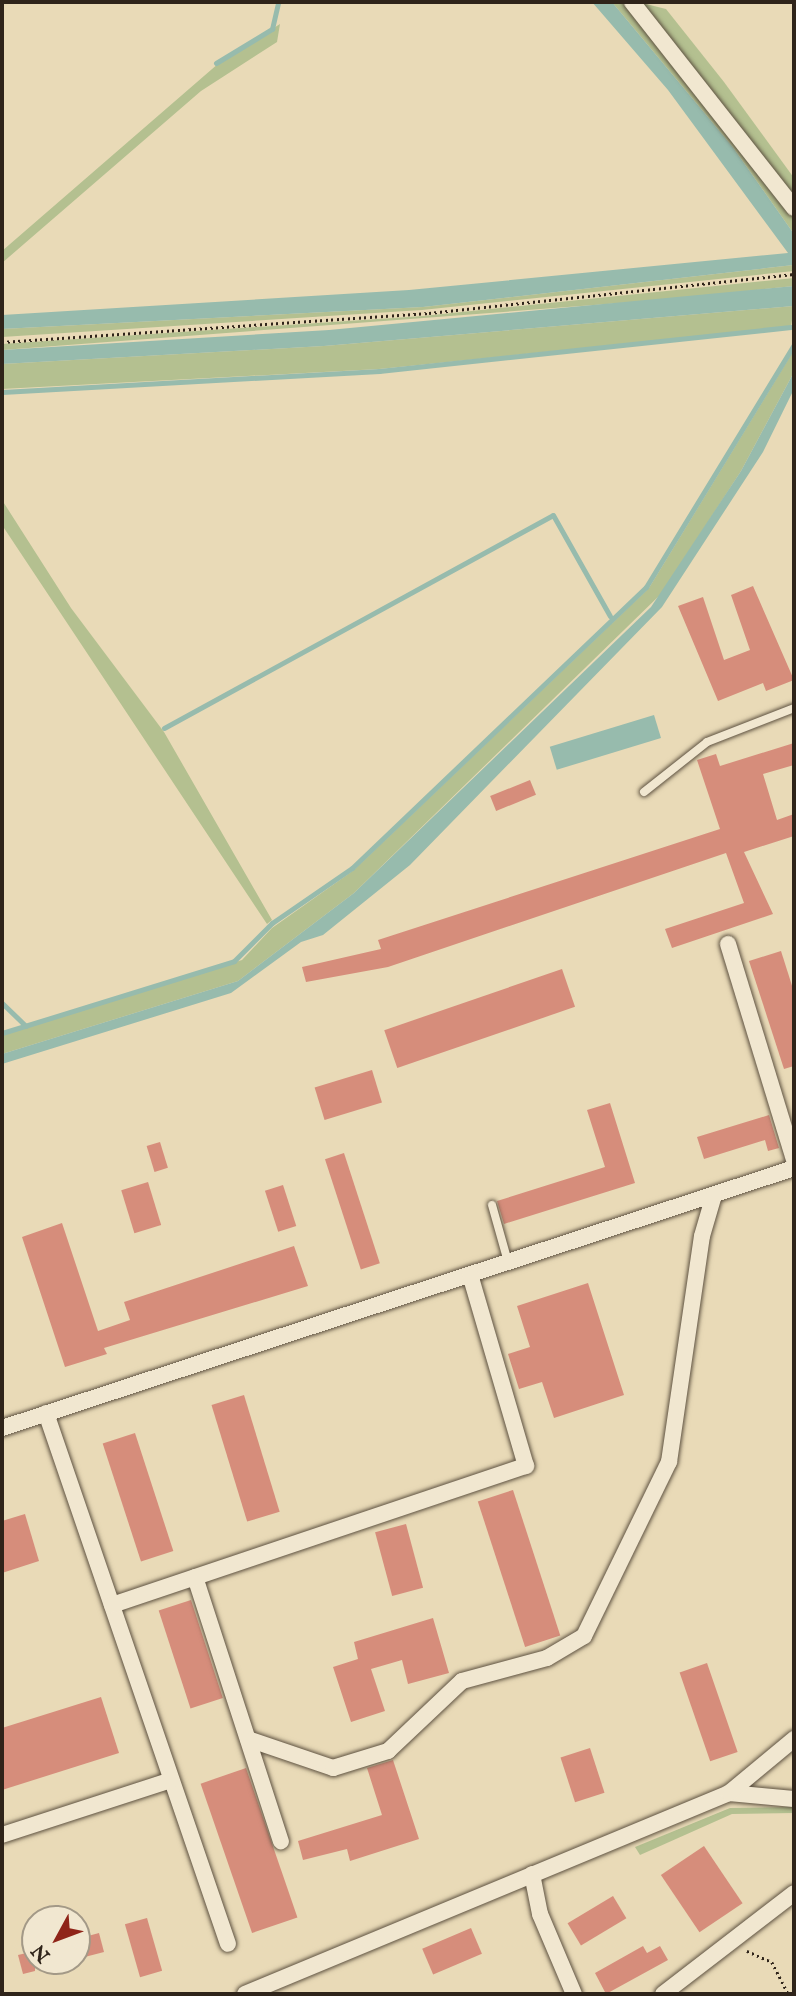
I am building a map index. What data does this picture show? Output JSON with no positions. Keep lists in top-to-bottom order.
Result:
{
  "north": "bottom left"
}
